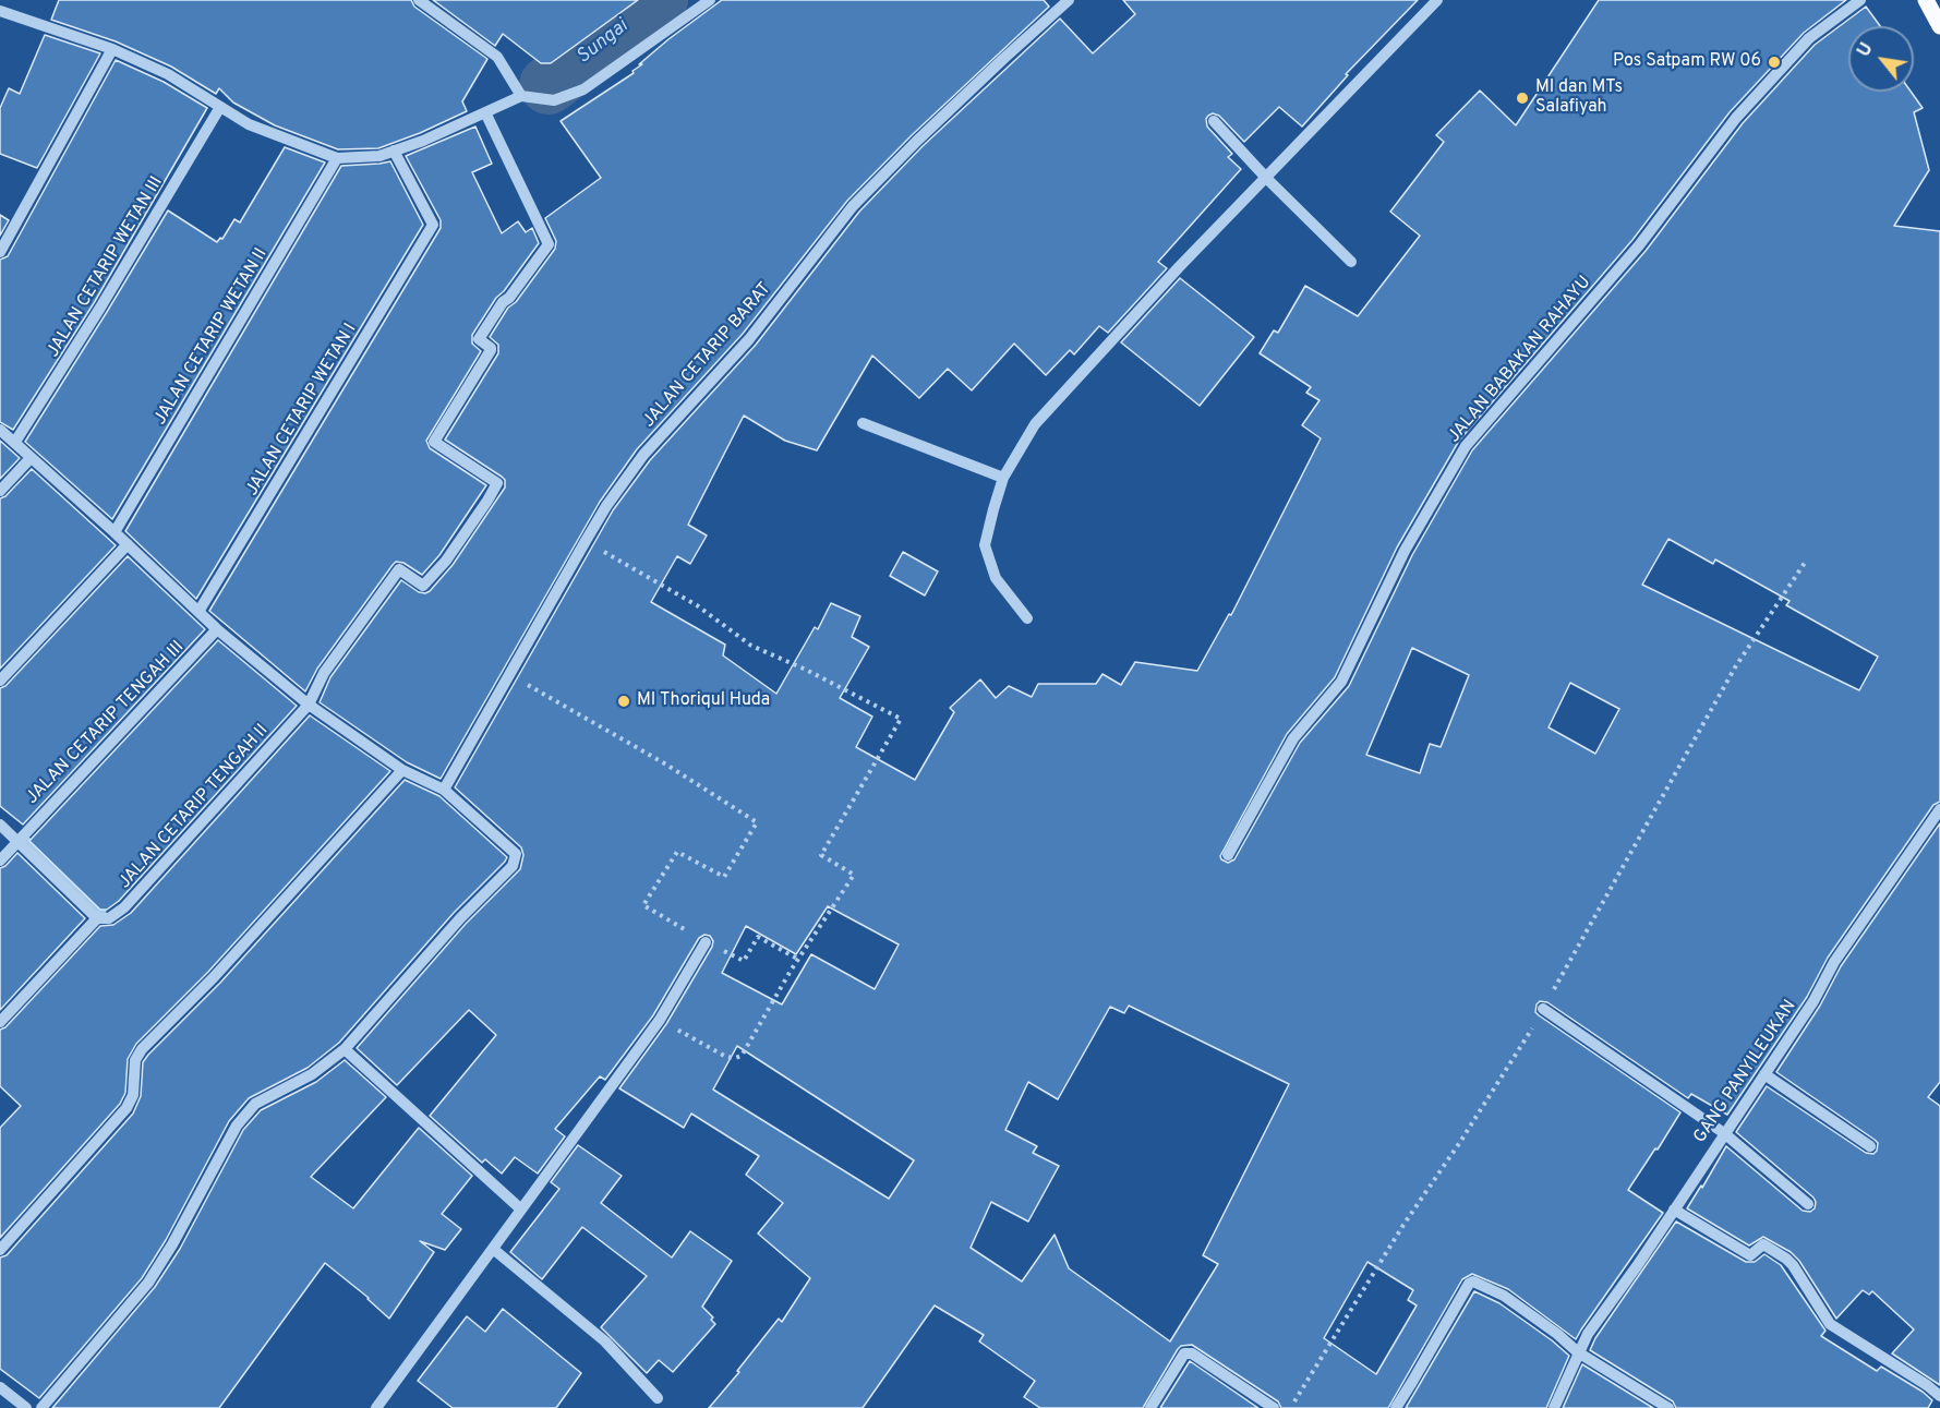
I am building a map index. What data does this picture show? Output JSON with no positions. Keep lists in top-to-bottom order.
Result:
{
  "streets": {
    "street": [
      "JALAN CETARIP WETAN III",
      "JALAN CETARIP WETAN II",
      "JALAN CETARIP BARAT",
      "JALAN BABAKAN RAHAYU",
      "JALAN CETARIP WETAN I",
      "JALAN CETARIP TENGAH III",
      "JALAN CETARIP TENGAH II",
      "GANG PANYILEUKAN"
    ]
  },
  "water": ["Sungai"],
  "places": ["Pos Satpam RW 06", "MI dan MTs Salafiyah", "MI Thoriqul Huda"],
  "north": "top left"
}
